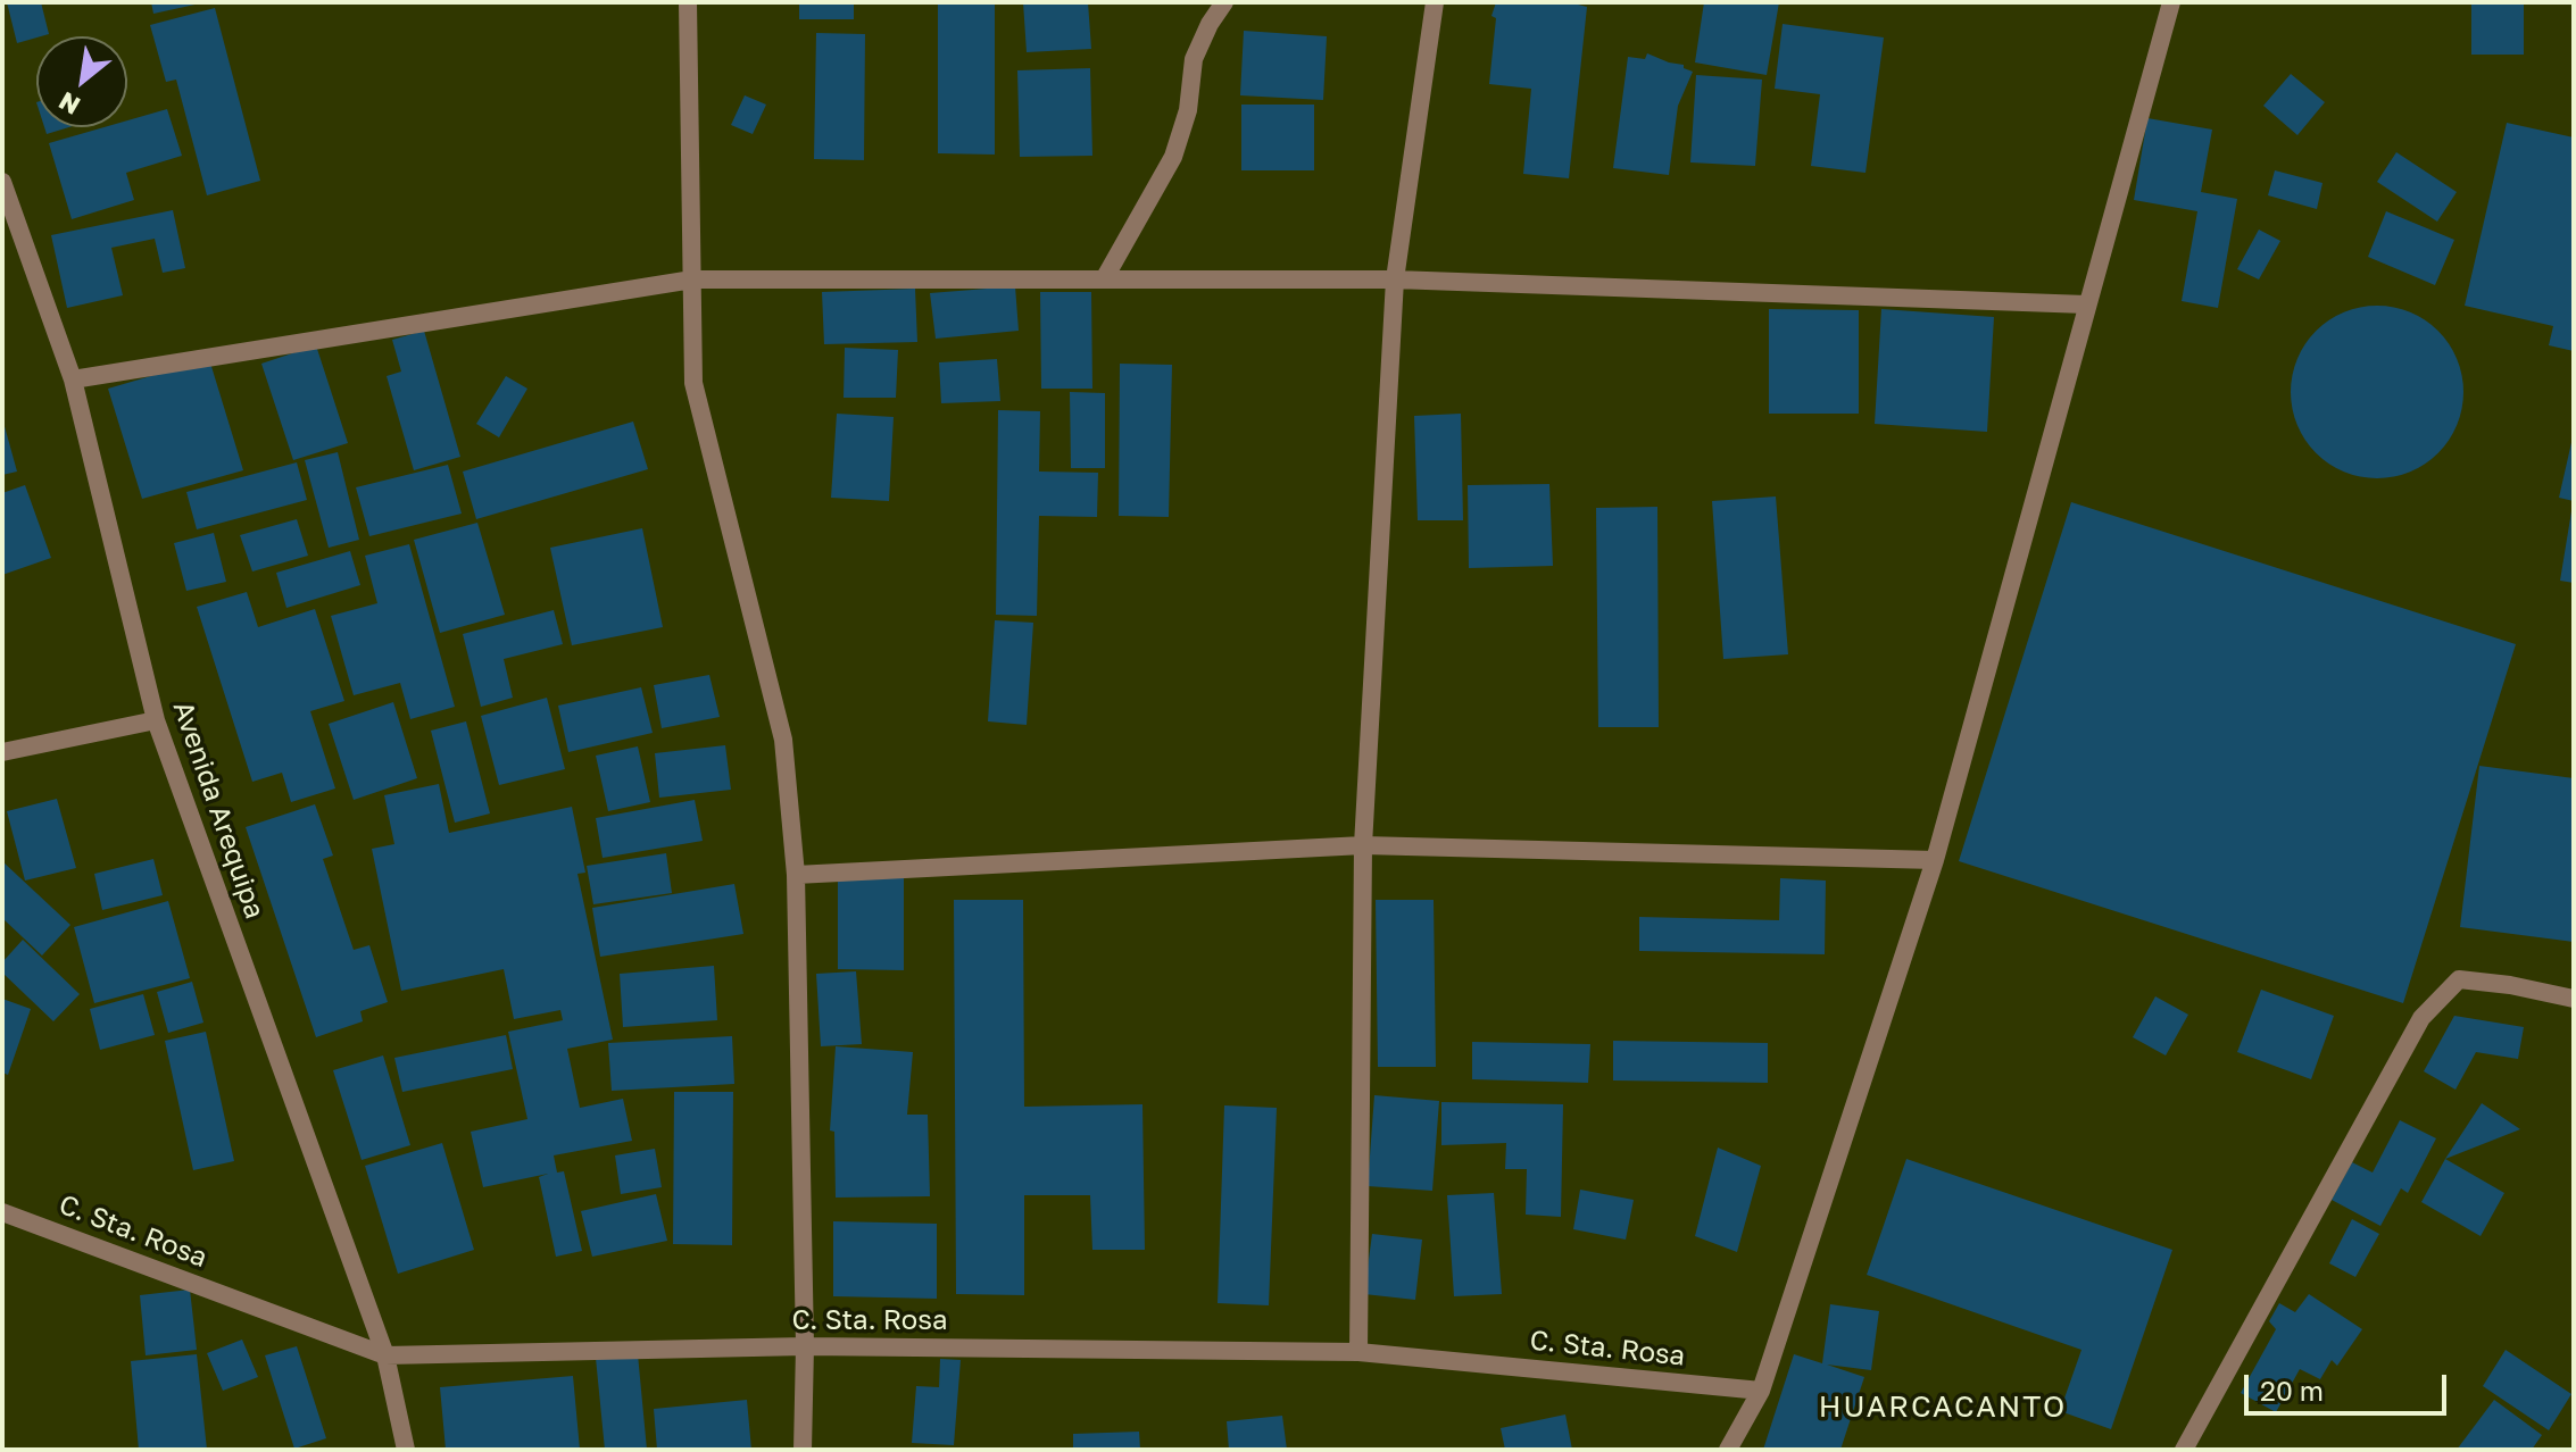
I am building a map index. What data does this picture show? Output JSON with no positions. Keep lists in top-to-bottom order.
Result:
{
  "streets": {
    "street": ["Avenida Arequipa", "C. Sta. Rosa"]
  },
  "crossings": [
    ["Avenida Arequipa", "C. Sta. Rosa"]
  ],
  "districts": ["HUARCACANTO"],
  "scale_bar": "20 m",
  "north": "bottom left"
}
